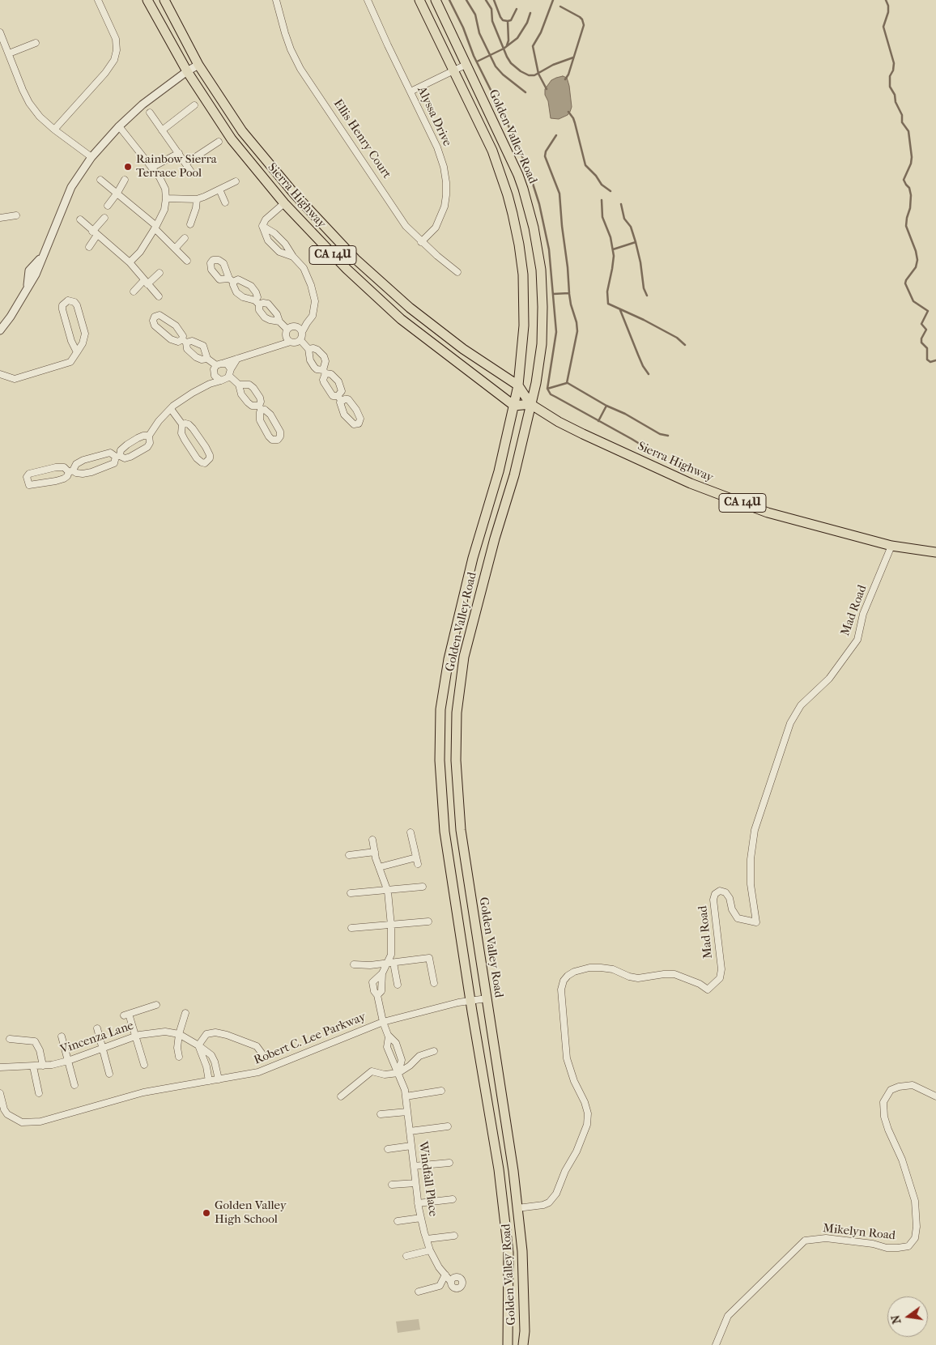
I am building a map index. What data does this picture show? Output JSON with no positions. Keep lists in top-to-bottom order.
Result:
{
  "streets": {
    "main road": ["Golden Valley Road", "Sierra Highway", "CA 14U"],
    "street": [
      "Alyssa Drive",
      "Ellis Henry Court",
      "Mad Road",
      "Vincenza Lane",
      "Robert C. Lee Parkway",
      "Windfall Place",
      "Mikelyn Road"
    ]
  },
  "crossings": [
    ["Alyssa Drive", "Ellis Henry Court"],
    ["Golden Valley Road", "Sierra Highway"],
    ["Golden Valley Road", "Mad Road"],
    ["Golden Valley Road", "Robert C. Lee Parkway"],
    ["Sierra Highway", "Mad Road"],
    ["Vincenza Lane", "Robert C. Lee Parkway"]
  ],
  "places": ["Rainbow Sierra Terrace Pool", "Golden Valley High School"],
  "north": "left"
}
